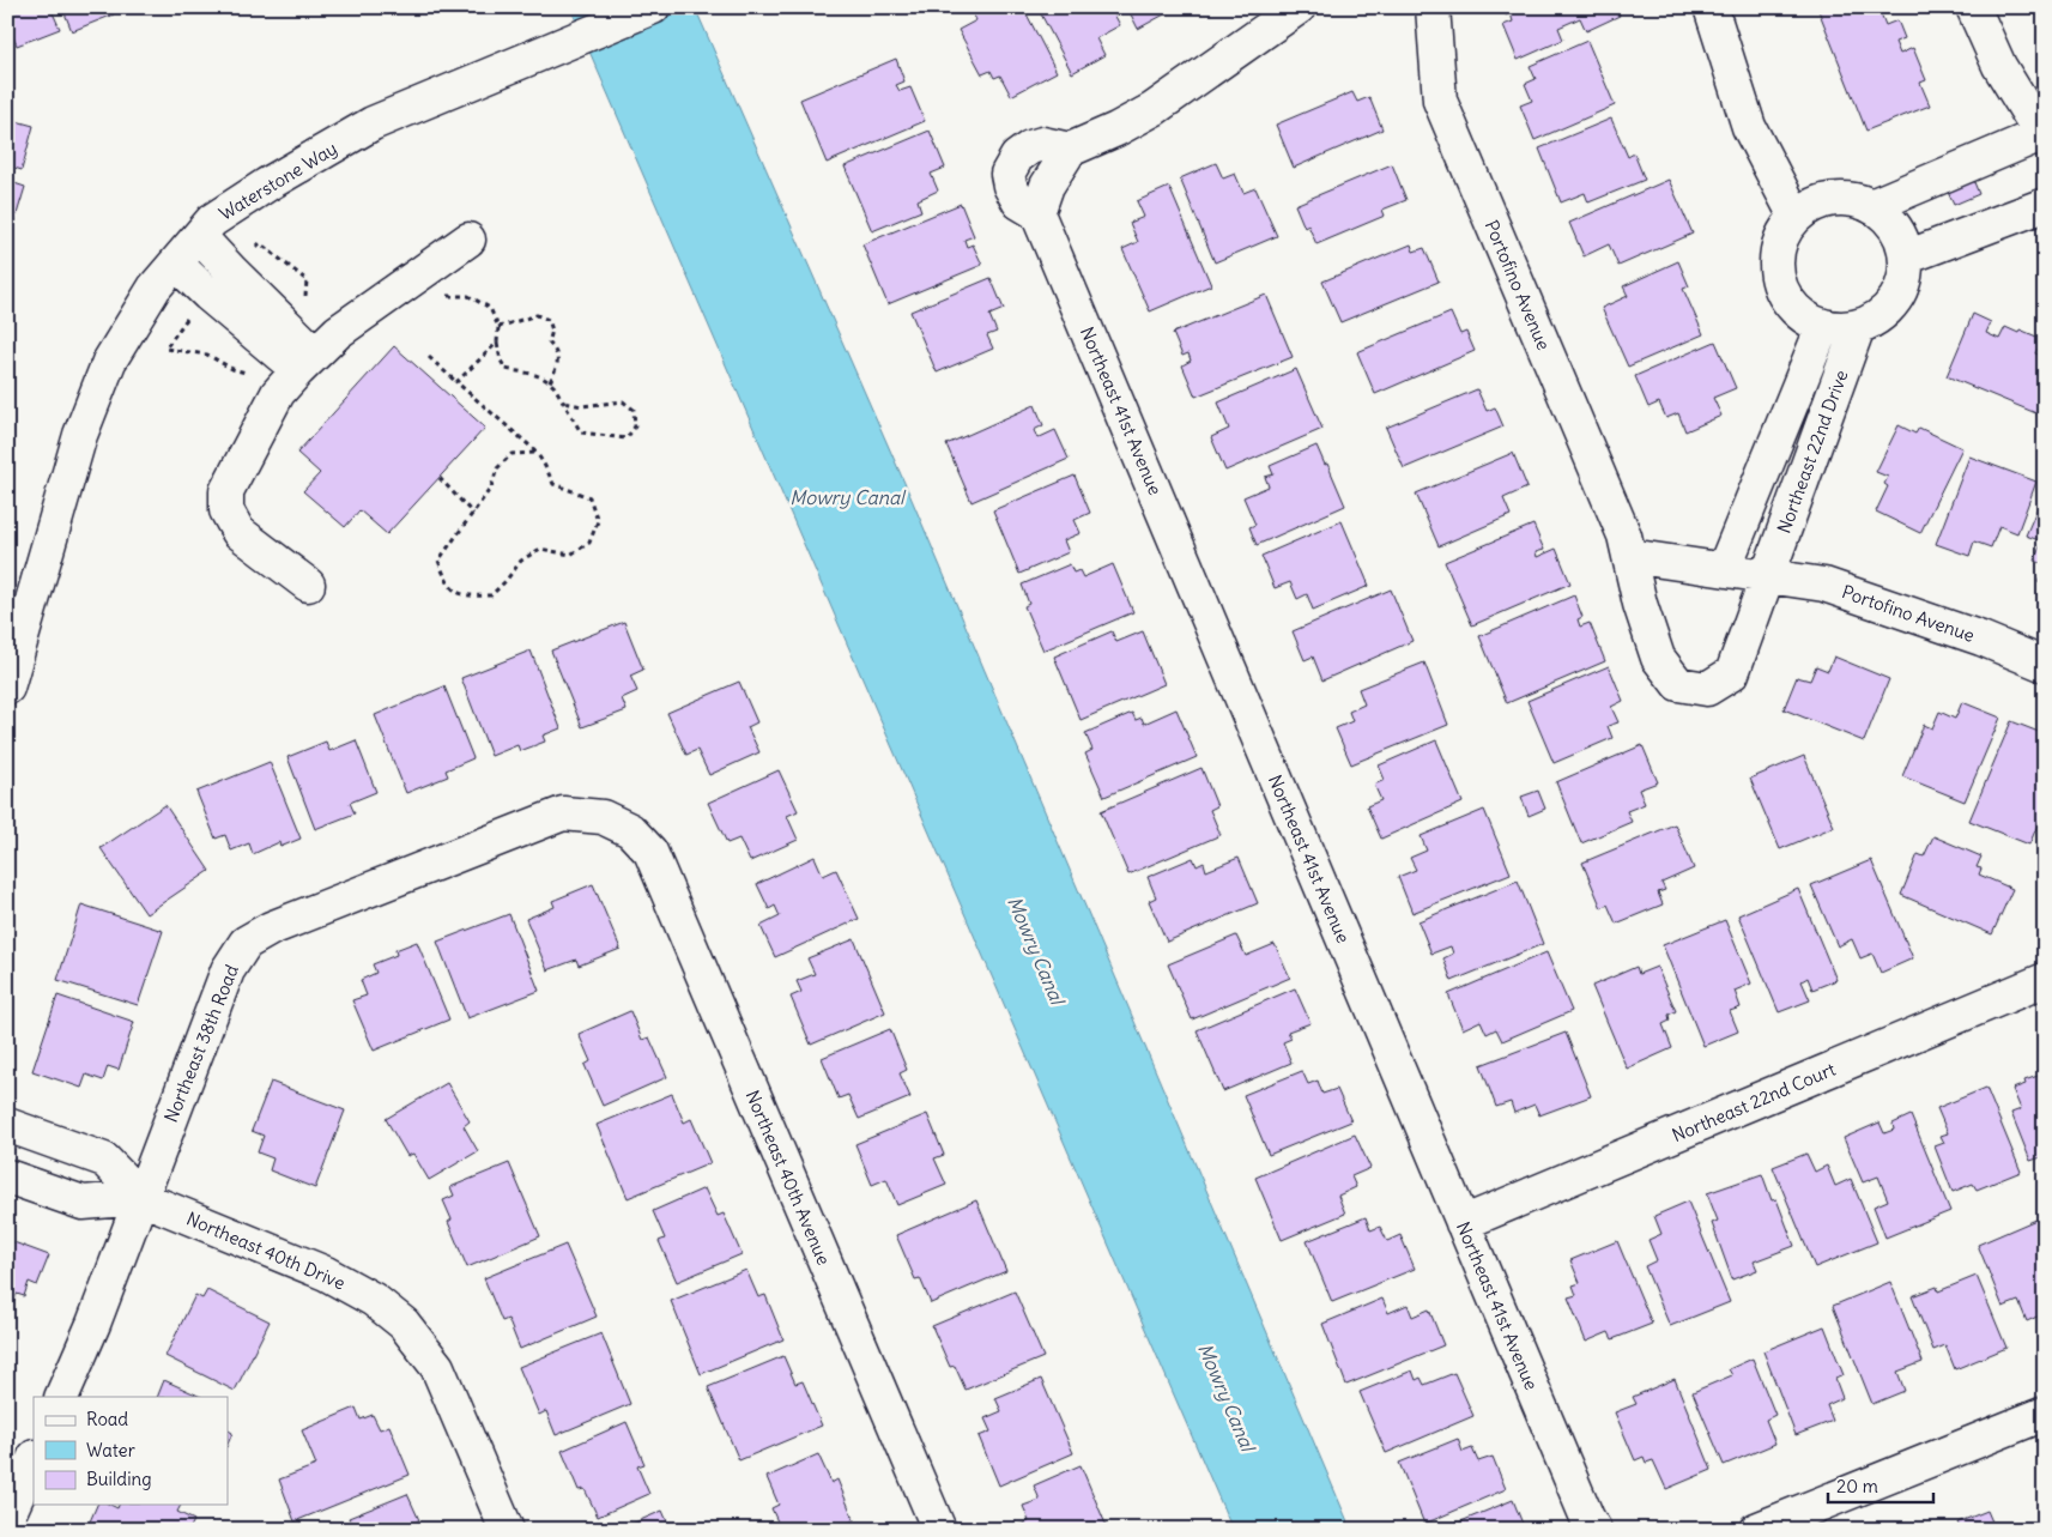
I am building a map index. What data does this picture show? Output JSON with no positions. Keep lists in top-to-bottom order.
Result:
{
  "streets": {
    "street": [
      "Waterstone Way",
      "Portofino Avenue",
      "Northeast 41st Avenue",
      "Northeast 22nd Drive",
      "Northeast 38th Road",
      "Northeast 22nd Court",
      "Northeast 40th Avenue",
      "Northeast 40th Drive"
    ]
  },
  "crossings": [
    ["Portofino Avenue", "Northeast 22nd Drive"],
    ["Northeast 41st Avenue", "Northeast 22nd Court"],
    ["Northeast 38th Road", "Northeast 40th Avenue"],
    ["Northeast 38th Road", "Northeast 40th Drive"]
  ],
  "water": ["Mowry Canal"],
  "legend": ["Road", "Water", "Building"],
  "scale_bar": "20 m"
}
